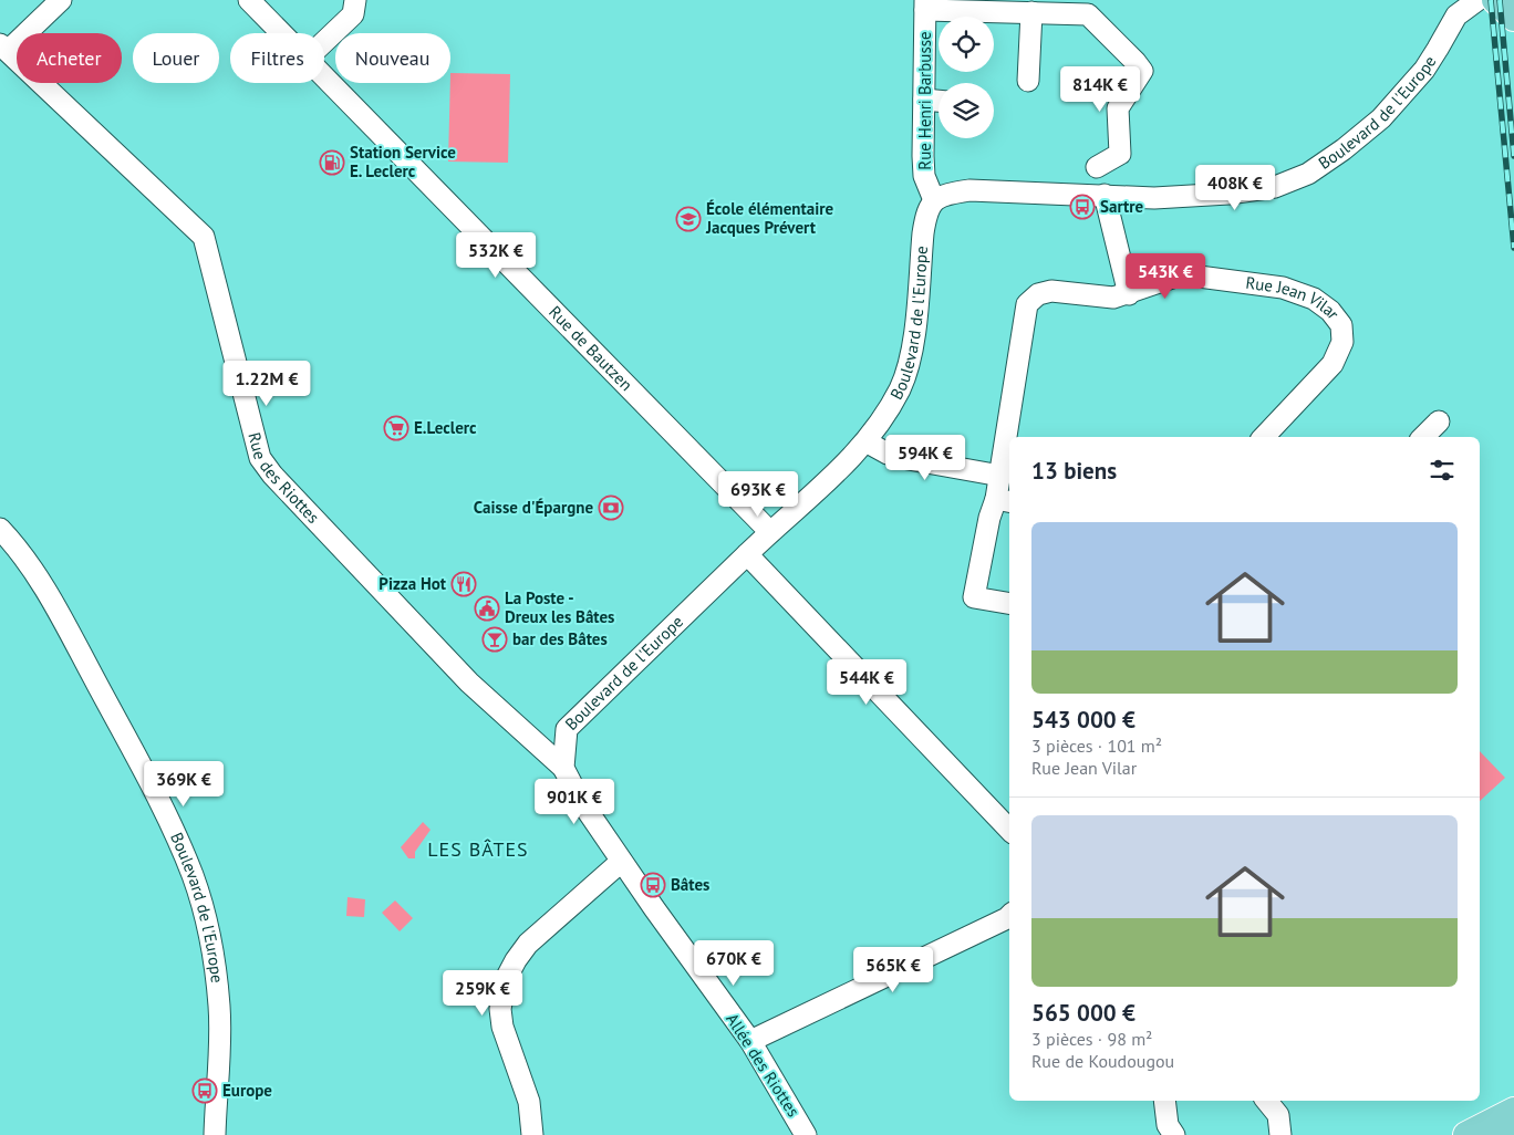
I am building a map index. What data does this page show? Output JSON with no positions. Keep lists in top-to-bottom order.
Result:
{
  "streets": {
    "street": [
      "Rue Henri Barbusse",
      "Boulevard de l'Europe",
      "Rue Jean Vilar",
      "Rue de Bautzen",
      "Rue des Riottes",
      "Allée des Riottes"
    ]
  },
  "crossings": [
    ["Rue Henri Barbusse", "Boulevard de l'Europe"],
    ["Boulevard de l'Europe", "Rue de Bautzen"],
    ["Boulevard de l'Europe", "Rue des Riottes"]
  ],
  "districts": ["LES BÂTES"],
  "places": {
    "fuel station": ["Station Service E. Leclerc"],
    "bus stop": ["Sartre", "Bâtes", "Europe"],
    "school or university": ["École élémentaire Jacques Prévert"],
    "supermarket": ["E.Leclerc"],
    "bank": ["Caisse d'Épargne"],
    "restaurant": ["Pizza Hot"],
    "public building": ["La Poste - Dreux les Bâtes"],
    "bar": ["bar des Bâtes"]
  },
  "page": {
    "chip": [
      "Acheter",
      "Louer",
      "Filtres",
      "Nouveau"
    ],
    "price": [
      "814K €",
      "408K €",
      "532K €",
      "543K €",
      "1.22M €",
      "594K €",
      "693K €",
      "544K €",
      "369K €",
      "901K €",
      "670K €",
      "565K €",
      "259K €"
    ],
    "heading": "13 biens",
    "list": [
      {
        "name": "543 000 €",
        "note": "3 pièces · 101 m² · Rue Jean Vilar"
      },
      {
        "name": "565 000 €",
        "note": "3 pièces · 98 m² · Rue de Koudougou"
      }
    ]
  }
}
